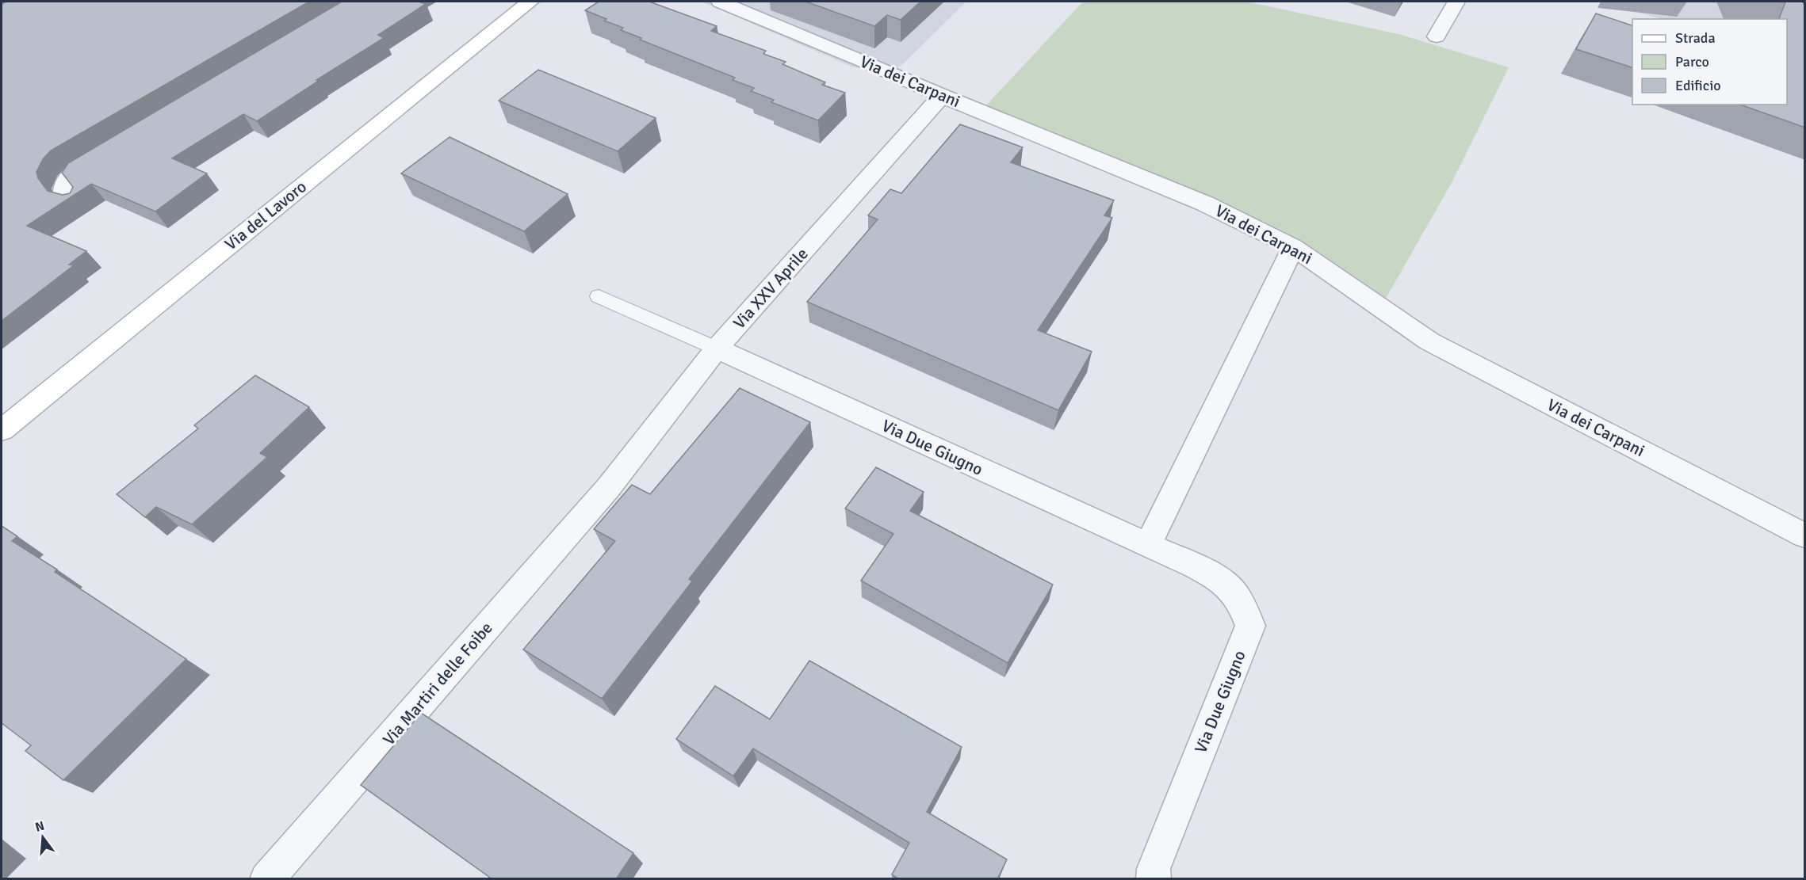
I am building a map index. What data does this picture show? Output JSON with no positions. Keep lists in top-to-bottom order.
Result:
{
  "streets": {
    "street": [
      "Via dei Carpani",
      "Via del Lavoro",
      "Via XXV Aprile",
      "Via Due Giugno",
      "Via Martiri delle Foibe"
    ]
  },
  "crossings": [
    ["Via dei Carpani", "Via XXV Aprile"],
    ["Via XXV Aprile", "Via Due Giugno"],
    ["Via XXV Aprile", "Via Martiri delle Foibe"]
  ],
  "legend": ["Strada", "Parco", "Edificio"],
  "north": "top"
}
